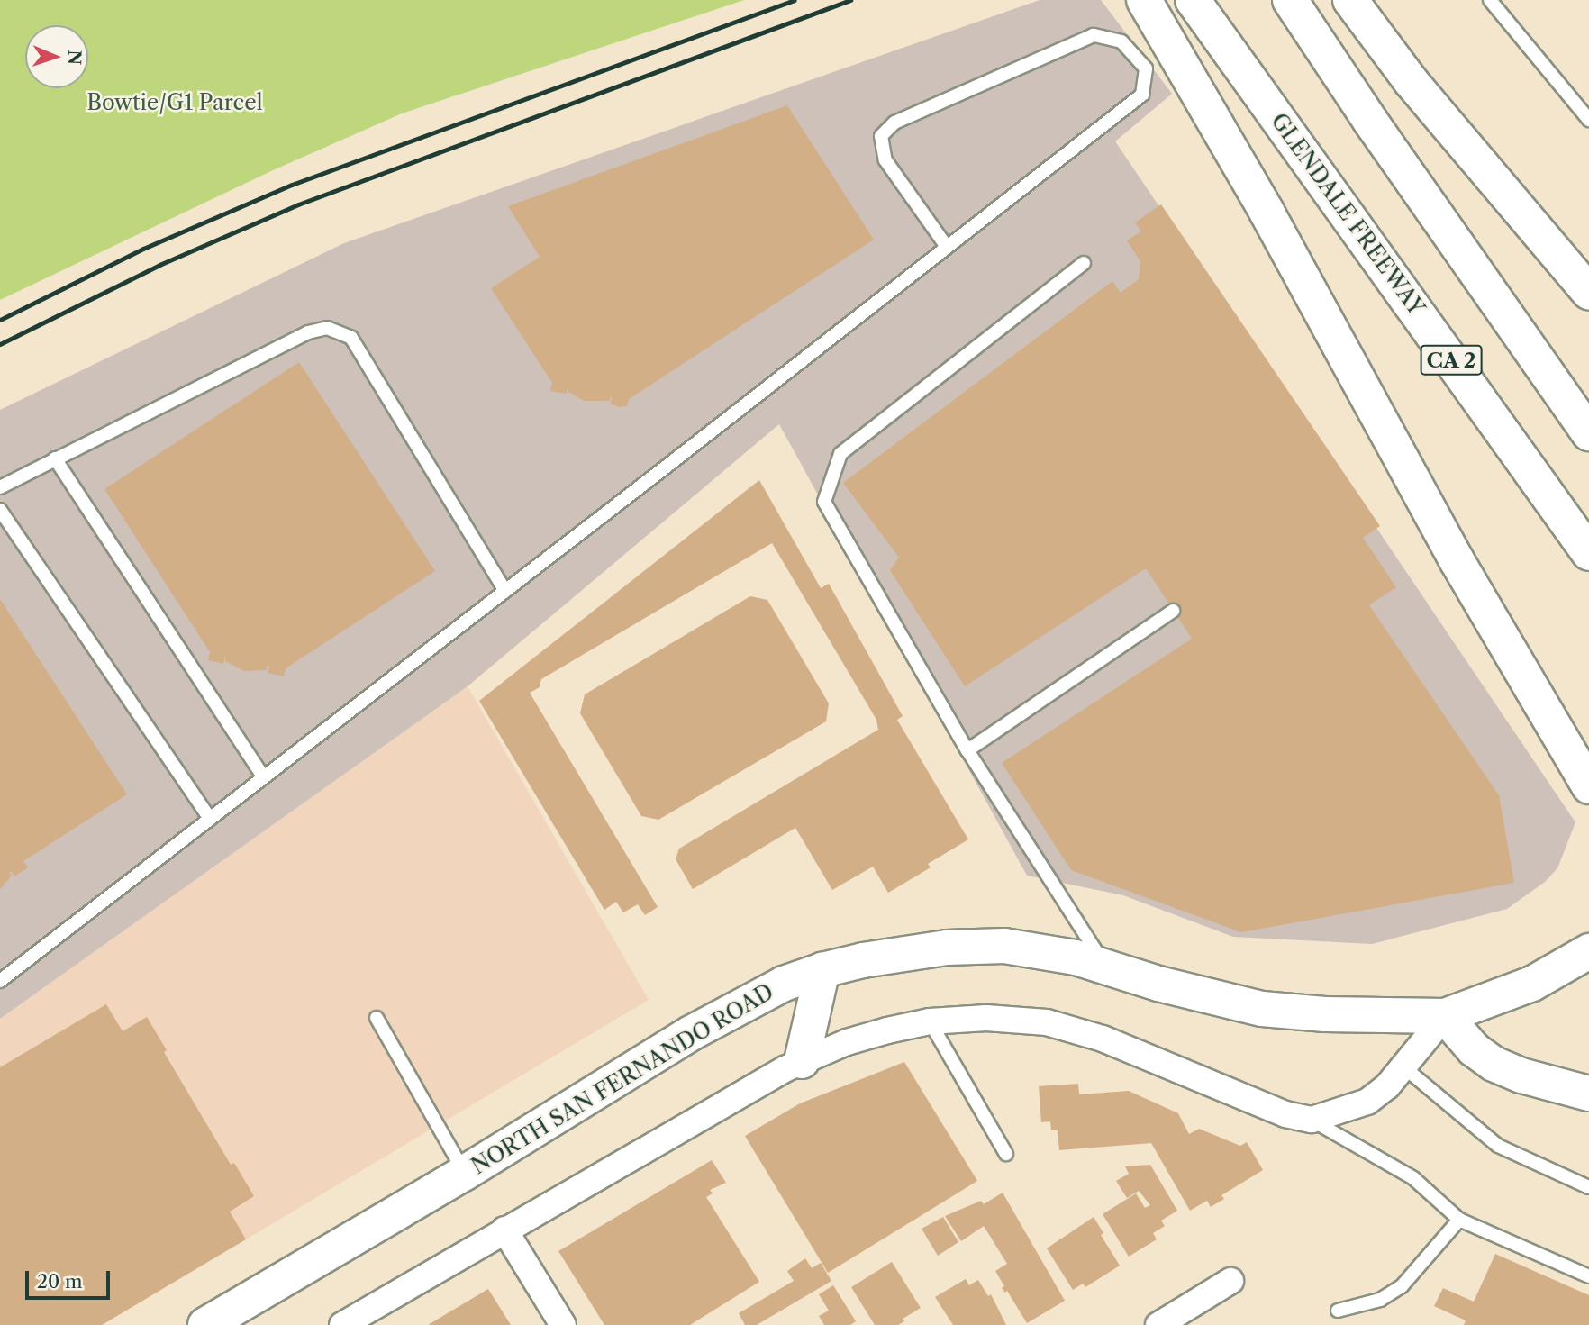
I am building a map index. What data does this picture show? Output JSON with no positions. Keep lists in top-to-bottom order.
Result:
{
  "streets": {
    "main road": ["GLENDALE FREEWAY", "CA 2", "NORTH SAN FERNANDO ROAD"]
  },
  "parks": ["Bowtie/G1 Parcel"],
  "scale_bar": "20 m",
  "north": "right"
}
